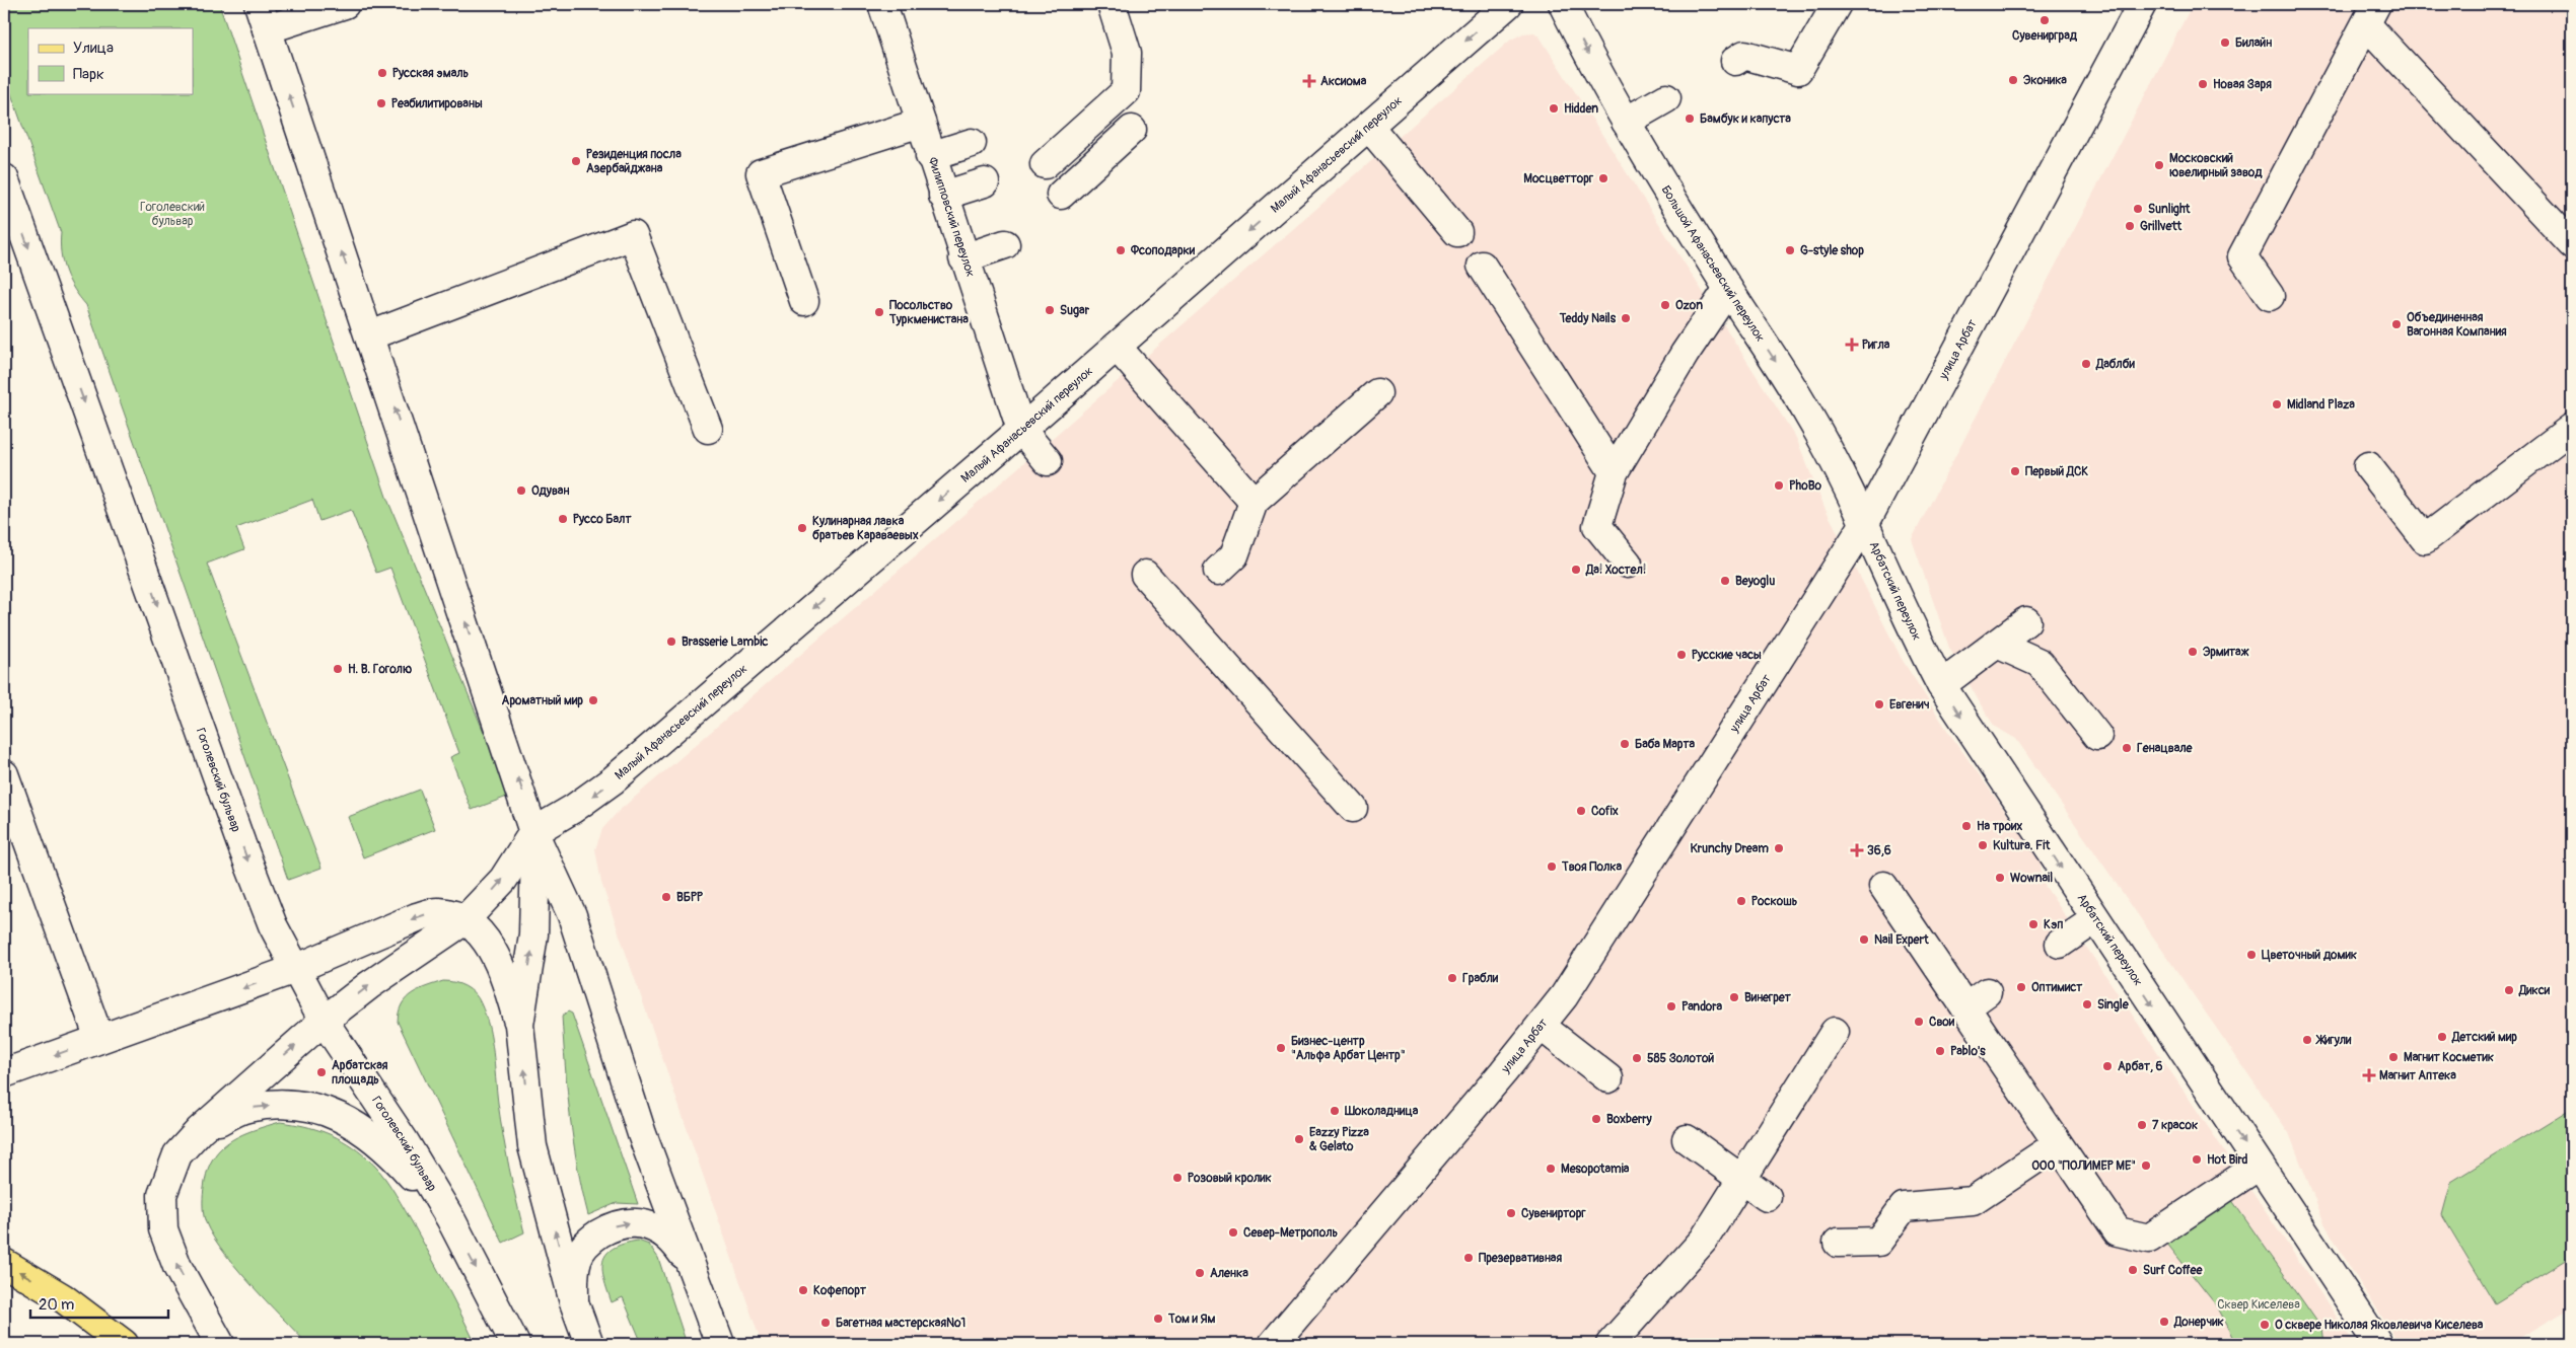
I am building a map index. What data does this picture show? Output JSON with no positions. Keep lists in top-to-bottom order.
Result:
{
  "streets": {
    "street": [
      "Малый Афанасьевский переулок",
      "Филипповский переулок",
      "Большой Афанасьевский переулок",
      "улица Арбат",
      "Арбатский переулок",
      "Гоголевский бульвар"
    ]
  },
  "crossings": [
    ["Малый Афанасьевский переулок", "Филипповский переулок"],
    ["Большой Афанасьевский переулок", "улица Арбат"],
    ["Большой Афанасьевский переулок", "Арбатский переулок"],
    ["улица Арбат", "Арбатский переулок"]
  ],
  "one_way": ["Малый Афанасьевский переулок"],
  "parks": ["Гоголевский бульвар", "Сквер Киселева"],
  "places": {
    "other": [
      "Сувенирград",
      "Билайн",
      "Русская эмаль",
      "Эконика",
      "Новая Заря",
      "Реабилитированы",
      "Hidden",
      "Бамбук и капуста",
      "Резиденция посла Азербайджана",
      "Московский ювелирный завод",
      "Мосцветторг",
      "Sunlight",
      "Grillvett",
      "Фсоподарки",
      "G-style shop",
      "Ozon",
      "Sugar",
      "Посольство Туркменистана",
      "Teddy Nails",
      "Объединенная Вагонная Компания",
      "Даблби",
      "Midland Plaza",
      "Первый ДСК",
      "PhoBo",
      "Одуван",
      "Руссо Балт",
      "Кулинарная лавка братьев Караваевых",
      "Да! Хостел!",
      "Beyoglu",
      "Brasserie Lambic",
      "Эрмитаж",
      "Русские часы",
      "Н. В. Гоголю",
      "Ароматный мир",
      "Евгенич",
      "Баба Марта",
      "Генацвале",
      "Cofix",
      "На троих",
      "Kultura. Fit",
      "Krunchy Dream",
      "Твоя Полка",
      "Wownail",
      "ВБРР",
      "Роскошь",
      "Кэп",
      "Nail Expert",
      "Цветочный домик",
      "Грабли",
      "Оптимист",
      "Дикси",
      "Винегрет",
      "Single",
      "Pandora",
      "Свои",
      "Детский мир",
      "Жигули",
      "Бизнес-центр \"Альфа Арбат Центр\"",
      "Pablo's",
      "Магнит Косметик",
      "585 Золотой",
      "Арбат, 6",
      "Арбатская площадь",
      "Шоколадница",
      "Boxberry",
      "7 красок",
      "Eazzy Pizza & Gelato",
      "Hot Bird",
      "ООО \"ПОЛИМЕР МЕ\"",
      "Mesopotamia",
      "Розовый кролик",
      "Сувенирторг",
      "Север-Метрополь",
      "Презервативная",
      "Surf Coffee",
      "Аленка",
      "Кофепорт",
      "Том и Ям",
      "Донерчик",
      "Багетная мастерская№1",
      "О сквере Николая Яковлевича Киселева"
    ],
    "health": [
      "Аксиома",
      "Ригла",
      "36,6",
      "Магнит Аптека"
    ]
  },
  "legend": ["Улица", "Парк"],
  "scale_bar": "20 m"
}
